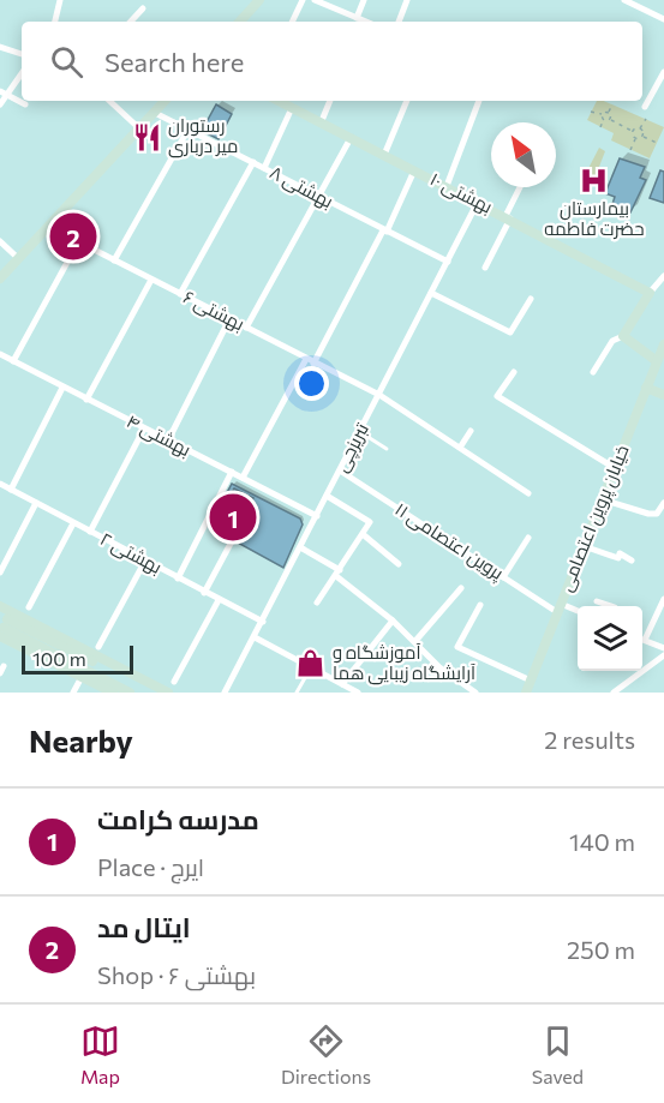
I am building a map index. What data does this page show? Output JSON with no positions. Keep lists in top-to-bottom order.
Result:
{
  "streets": {
    "street": [
      "بهشتی ۸",
      "بهشتی ۱۰",
      "بهشتی ۶",
      "بهشتی ۴",
      "تبریزچی",
      "خیابان پروین اعتصامی",
      "پروین اعتصامی ۱۱",
      "بهشتی ۲"
    ]
  },
  "crossings": [
    ["بهشتی ۸", "تبریزچی"],
    ["بهشتی ۱۰", "تبریزچی"],
    ["بهشتی ۶", "تبریزچی"],
    ["بهشتی ۴", "تبریزچی"],
    ["تبریزچی", "پروین اعتصامی ۱۱"],
    ["تبریزچی", "بهشتی ۲"],
    ["خیابان پروین اعتصامی", "پروین اعتصامی ۱۱"]
  ],
  "places": {
    "restaurant": ["رستوران میر درباری"],
    "hospital": ["بیمارستان حضرت فاطمه"],
    "shop": ["آموزشگاه و آرایشگاه زیبایی هما"]
  },
  "scale_bar": "100 m",
  "north": "top left",
  "page": {
    "search": "Search here",
    "pins": ["2", "1"],
    "scale": "100 m",
    "heading": ["Nearby", "2 results"],
    "list": [
      {
        "mark": "1",
        "name": "مدرسه کرامت",
        "note": "Place · ایرج",
        "value": "140 m"
      },
      {
        "mark": "2",
        "name": "ایتال مد",
        "note": "Shop · بهشتی ۶",
        "value": "250 m"
      }
    ],
    "nav": ["Map", "Directions", "Saved"]
  }
}
